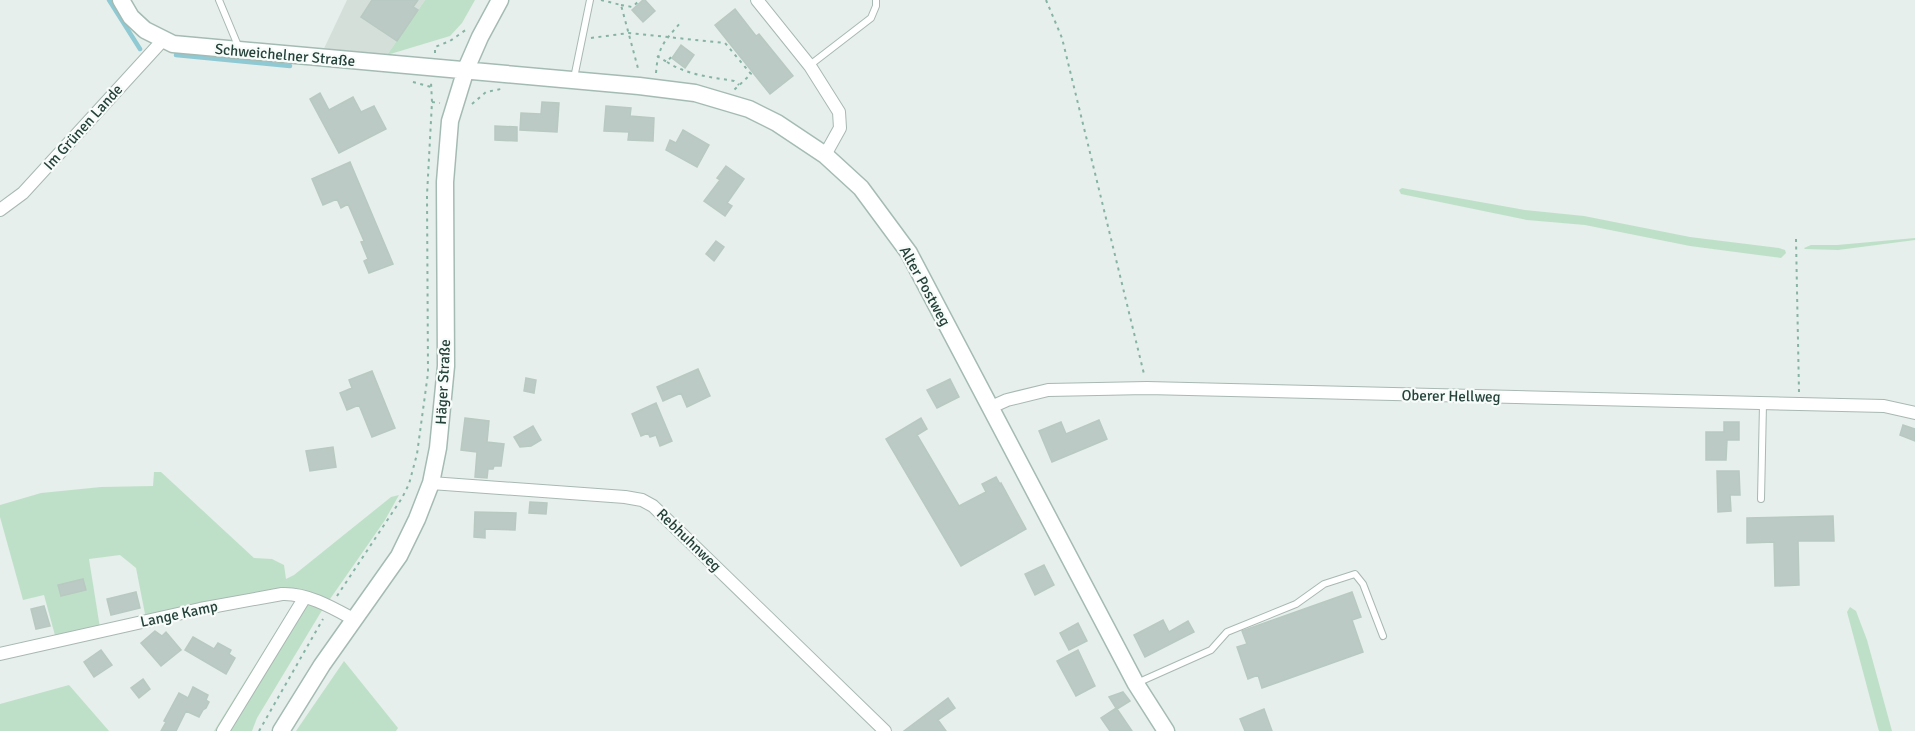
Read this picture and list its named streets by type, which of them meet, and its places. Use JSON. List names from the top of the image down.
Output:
{
  "streets": {
    "street": [
      "Schweichelner Straße",
      "Im Grünen Lande",
      "Alter Postweg",
      "Häger Straße",
      "Oberer Hellweg",
      "Rebhuhnweg",
      "Lange Kamp"
    ]
  },
  "crossings": [
    ["Schweichelner Straße", "Im Grünen Lande"],
    ["Schweichelner Straße", "Alter Postweg"],
    ["Schweichelner Straße", "Häger Straße"],
    ["Alter Postweg", "Häger Straße"],
    ["Alter Postweg", "Oberer Hellweg"],
    ["Häger Straße", "Rebhuhnweg"],
    ["Häger Straße", "Lange Kamp"]
  ]
}
